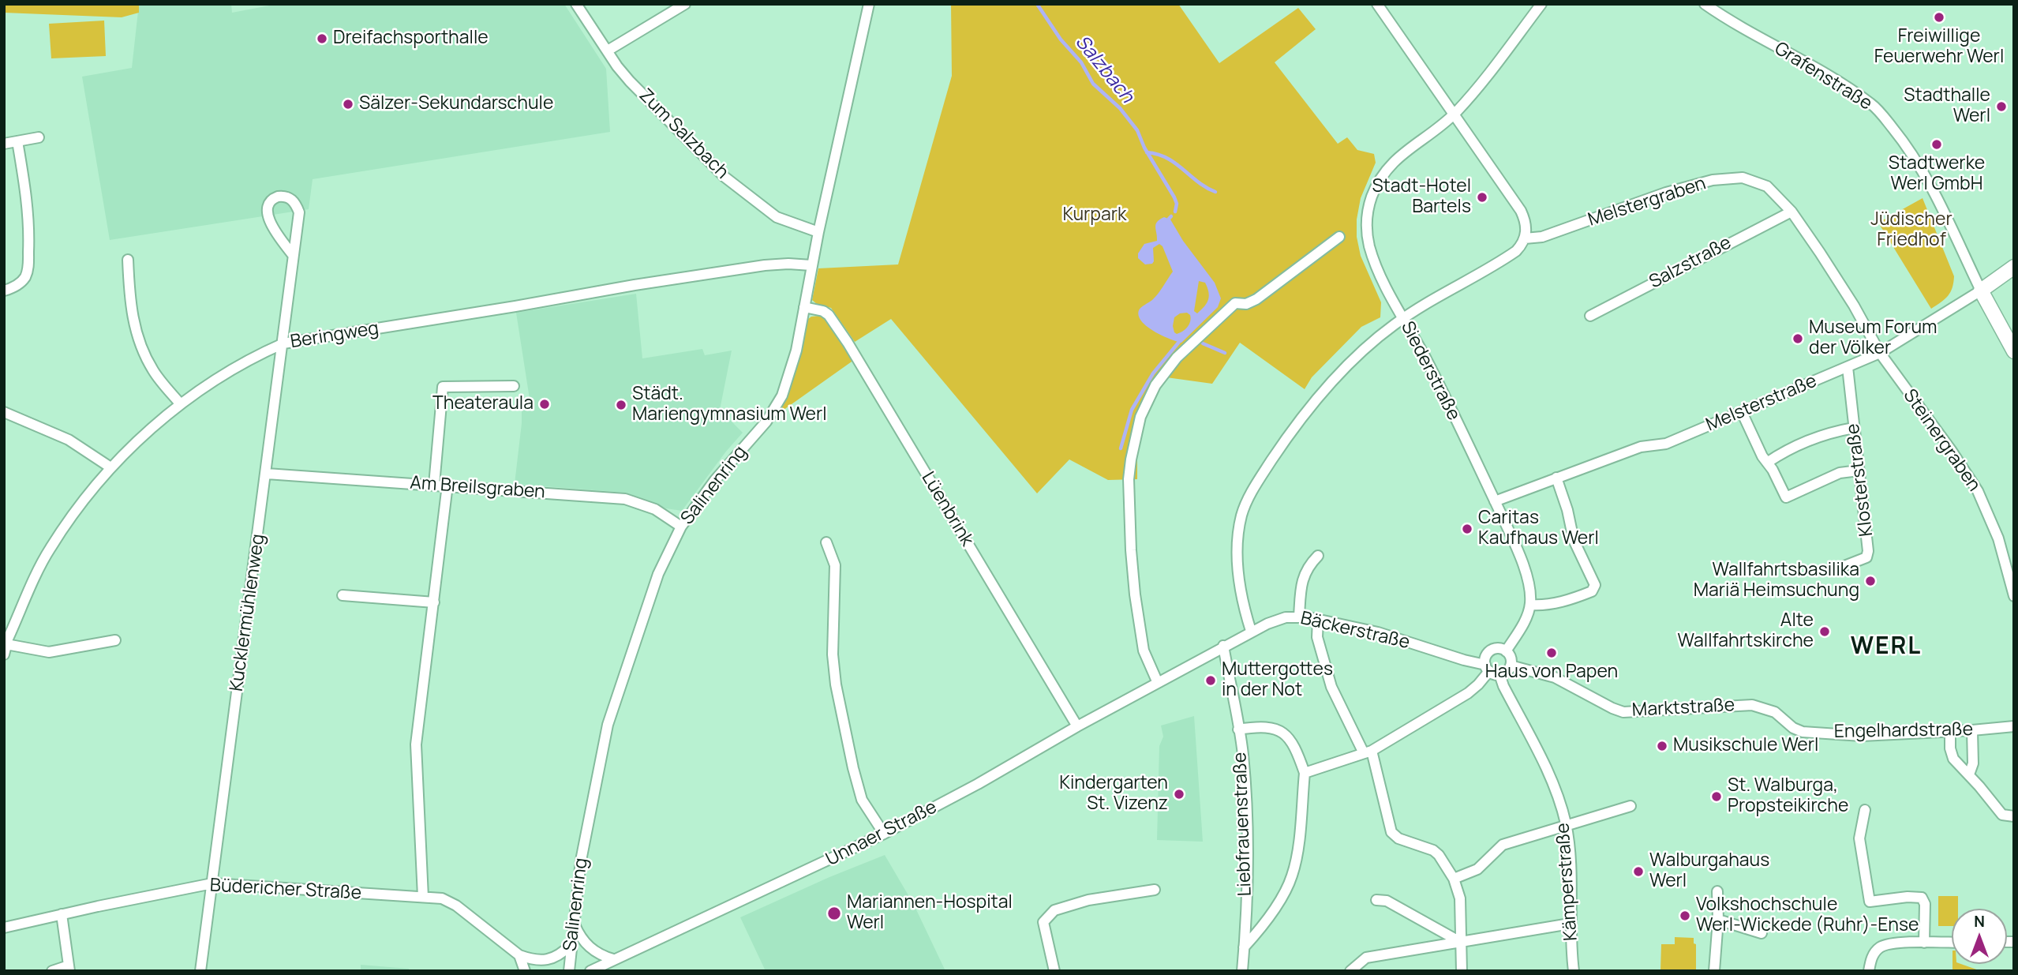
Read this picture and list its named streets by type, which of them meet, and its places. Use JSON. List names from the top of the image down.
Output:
{
  "streets": {
    "street": [
      "Grafenstraße",
      "Zum Salzbach",
      "Melstergraben",
      "Salzstraße",
      "Beringweg",
      "Siederstraße",
      "Melsterstraße",
      "Steinergraben",
      "Klosterstraße",
      "Salinenring",
      "Am Breilsgraben",
      "Lüenbrink",
      "Kucklermühlenweg",
      "Bäckerstraße",
      "Marktstraße",
      "Engelhardstraße",
      "Liebfrauenstraße",
      "Unnaer Straße",
      "Kämperstraße",
      "Büdericher Straße"
    ]
  },
  "crossings": [
    ["Grafenstraße", "Melsterstraße"],
    ["Zum Salzbach", "Salinenring"],
    ["Melstergraben", "Salzstraße"],
    ["Melstergraben", "Melsterstraße"],
    ["Melstergraben", "Steinergraben"],
    ["Beringweg", "Salinenring"],
    ["Beringweg", "Kucklermühlenweg"],
    ["Siederstraße", "Melsterstraße"],
    ["Melsterstraße", "Steinergraben"],
    ["Melsterstraße", "Klosterstraße"],
    ["Salinenring", "Am Breilsgraben"],
    ["Salinenring", "Lüenbrink"],
    ["Salinenring", "Büdericher Straße"],
    ["Am Breilsgraben", "Kucklermühlenweg"],
    ["Lüenbrink", "Unnaer Straße"],
    ["Kucklermühlenweg", "Büdericher Straße"],
    ["Bäckerstraße", "Marktstraße"],
    ["Bäckerstraße", "Liebfrauenstraße"],
    ["Bäckerstraße", "Unnaer Straße"],
    ["Bäckerstraße", "Kämperstraße"],
    ["Marktstraße", "Engelhardstraße"],
    ["Marktstraße", "Kämperstraße"]
  ],
  "districts": ["WERL"],
  "water": ["Salzbach"],
  "parks": ["Kurpark", "Jüdischer Friedhof"],
  "places": [
    "Freiwillige Feuerwehr Werl",
    "Dreifachsporthalle",
    "Sälzer-Sekundarschule",
    "Stadthalle Werl",
    "Stadtwerke Werl GmbH",
    "Stadt-Hotel Bartels",
    "Museum Forum der Völker",
    "Theateraula",
    "Städt. Mariengymnasium Werl",
    "Caritas Kaufhaus Werl",
    "Wallfahrtsbasilika Mariä Heimsuchung",
    "Alte Wallfahrtskirche",
    "Haus von Papen",
    "Muttergottes in der Not",
    "Musikschule Werl",
    "Kindergarten St. Vizenz",
    "St. Walburga, Propsteikirche",
    "Walburgahaus Werl",
    "Mariannen-Hospital Werl",
    "Volkshochschule Werl-Wickede (Ruhr)-Ense"
  ],
  "north": "top"
}
